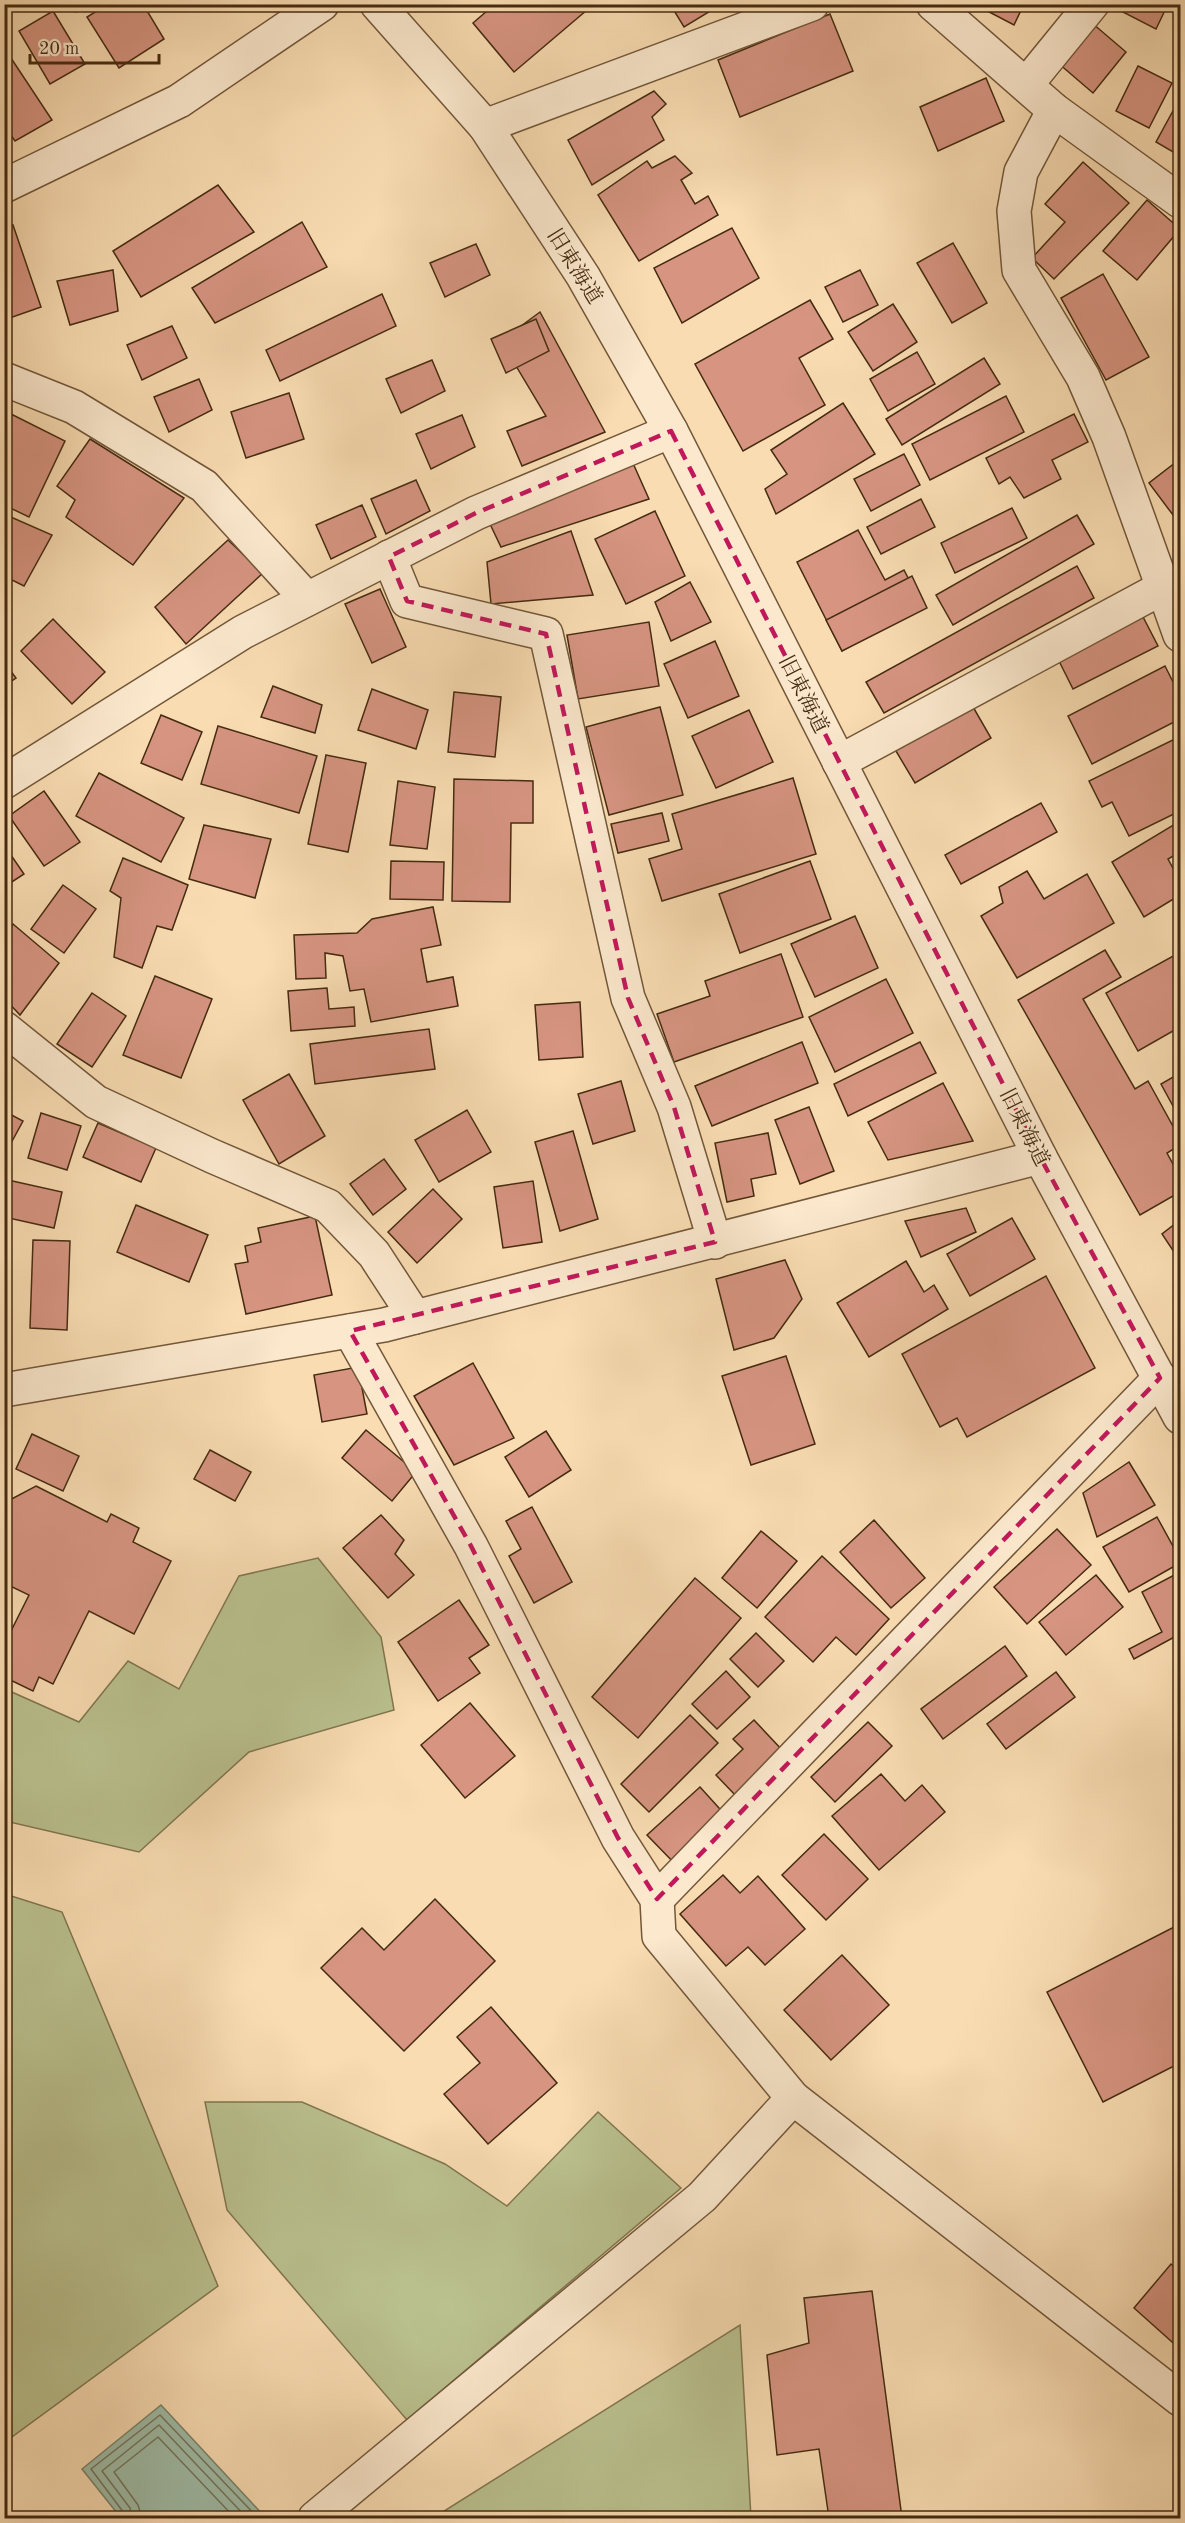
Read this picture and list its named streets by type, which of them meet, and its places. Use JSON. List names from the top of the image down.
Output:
{
  "streets": {
    "street": ["旧東海道"]
  },
  "scale_bar": "20 m"
}
